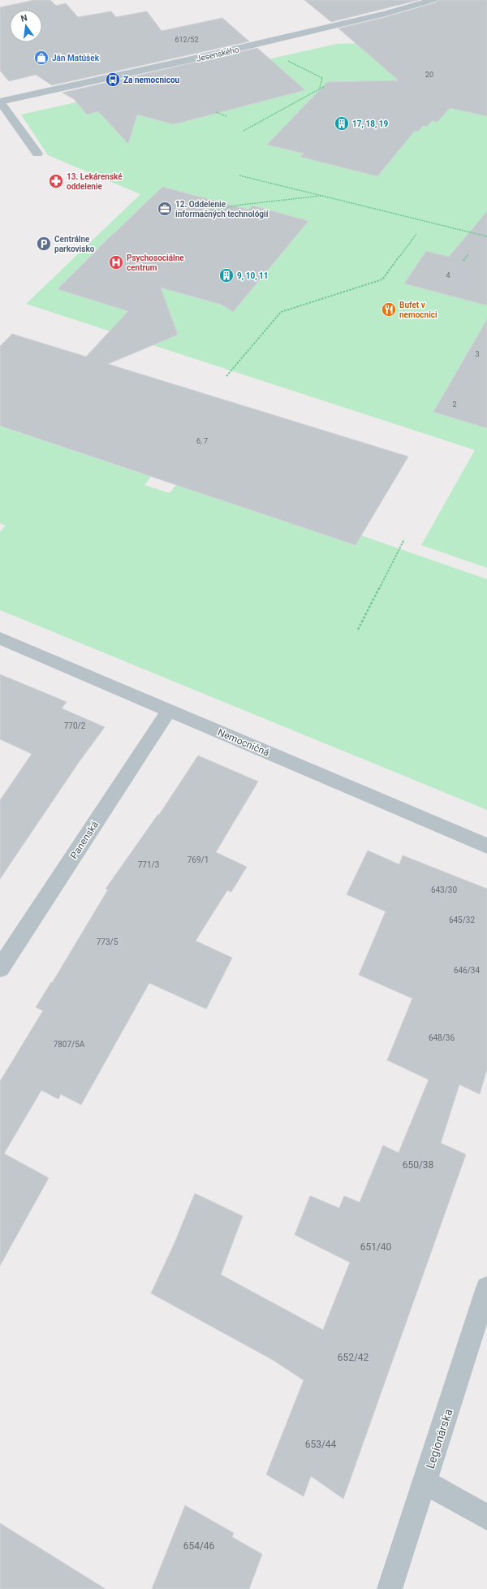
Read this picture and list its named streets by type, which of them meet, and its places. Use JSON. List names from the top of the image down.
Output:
{
  "streets": {
    "street": [
      "Jesenského",
      "Nemocničná",
      "Panenská",
      "Legionárska"
    ]
  },
  "crossings": [
    ["Nemocničná", "Panenská"]
  ],
  "places": {
    "shop": ["Ján Matúšek"],
    "bus stop": ["Za nemocnicou"],
    "building": ["17, 18, 19", "9, 10, 11"],
    "pharmacy": ["13. Lekárenské oddelenie"],
    "office": ["12. Oddelenie informačných technológií"],
    "parking": ["Centrálne parkovisko"],
    "hospital": ["Psychosociálne centrum"],
    "restaurant": ["Bufet v nemocnici"]
  },
  "house_numbers": [
    "612/52",
    "20",
    "4",
    "3",
    "2",
    "6, 7",
    "770/2",
    "769/1",
    "771/3",
    "643/30",
    "645/32",
    "773/5",
    "646/34",
    "648/36",
    "7807/5A",
    "650/38",
    "651/40",
    "652/42",
    "653/44",
    "654/46"
  ],
  "north": "top"
}
